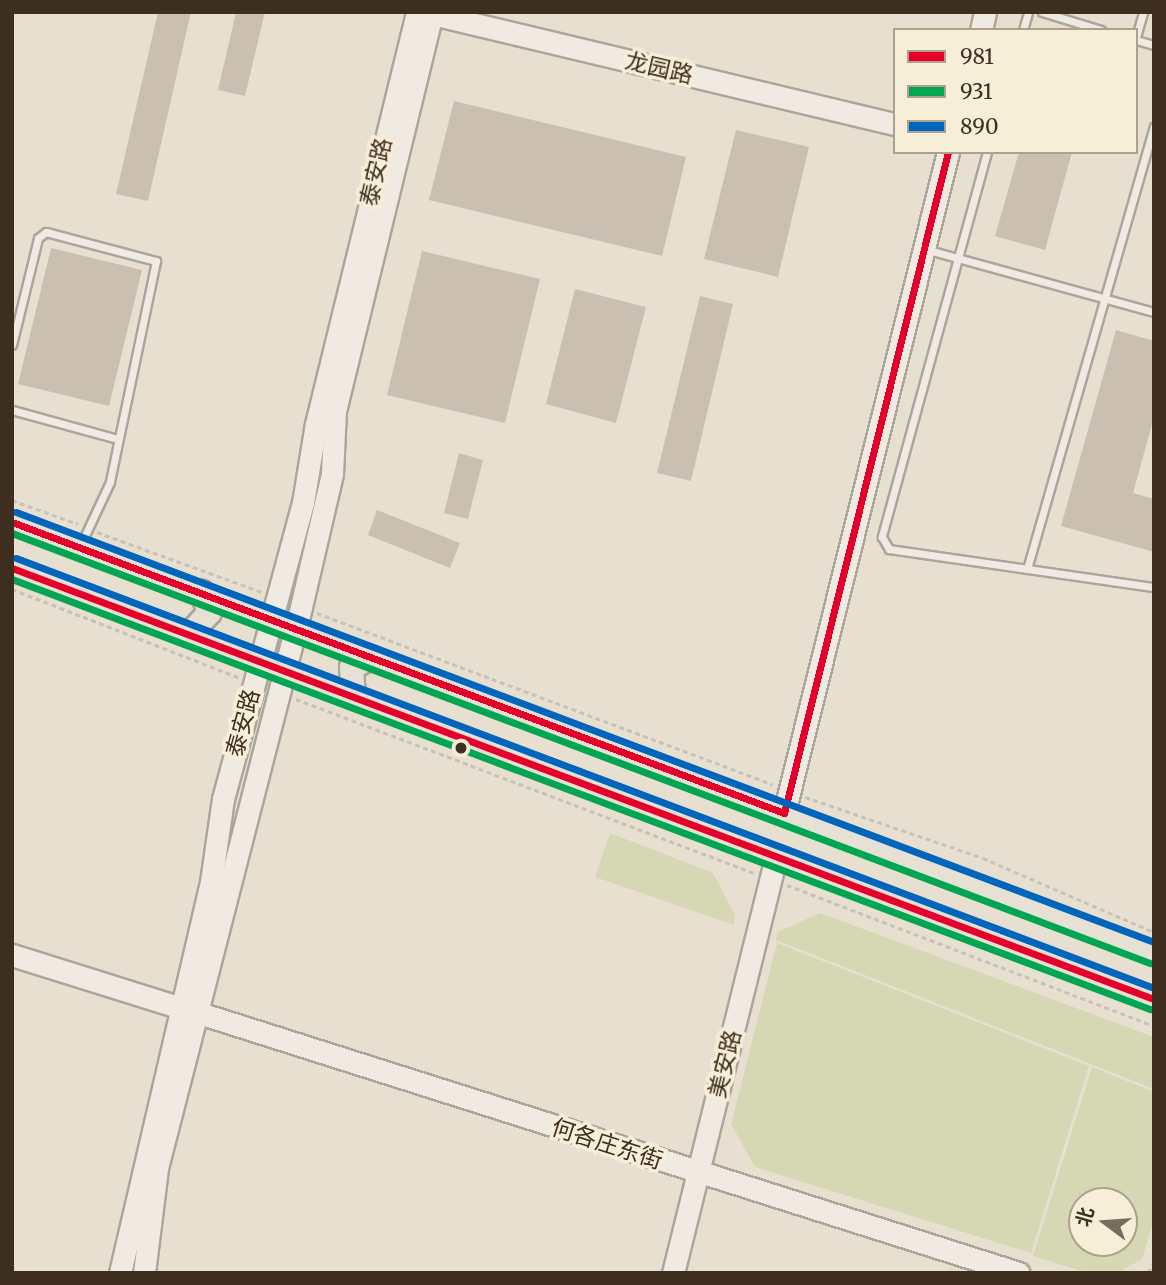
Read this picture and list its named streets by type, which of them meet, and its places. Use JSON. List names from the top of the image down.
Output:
{
  "streets": {
    "street": [
      "龙园路",
      "泰安路",
      "美安路",
      "何各庄东街"
    ]
  },
  "crossings": [
    ["龙园路", "泰安路"],
    ["泰安路", "何各庄东街"],
    ["美安路", "何各庄东街"]
  ],
  "lines": ["transit line 981", "transit line 890", "transit line 931"],
  "legend": ["981", "931", "890"],
  "north": "left"
}
